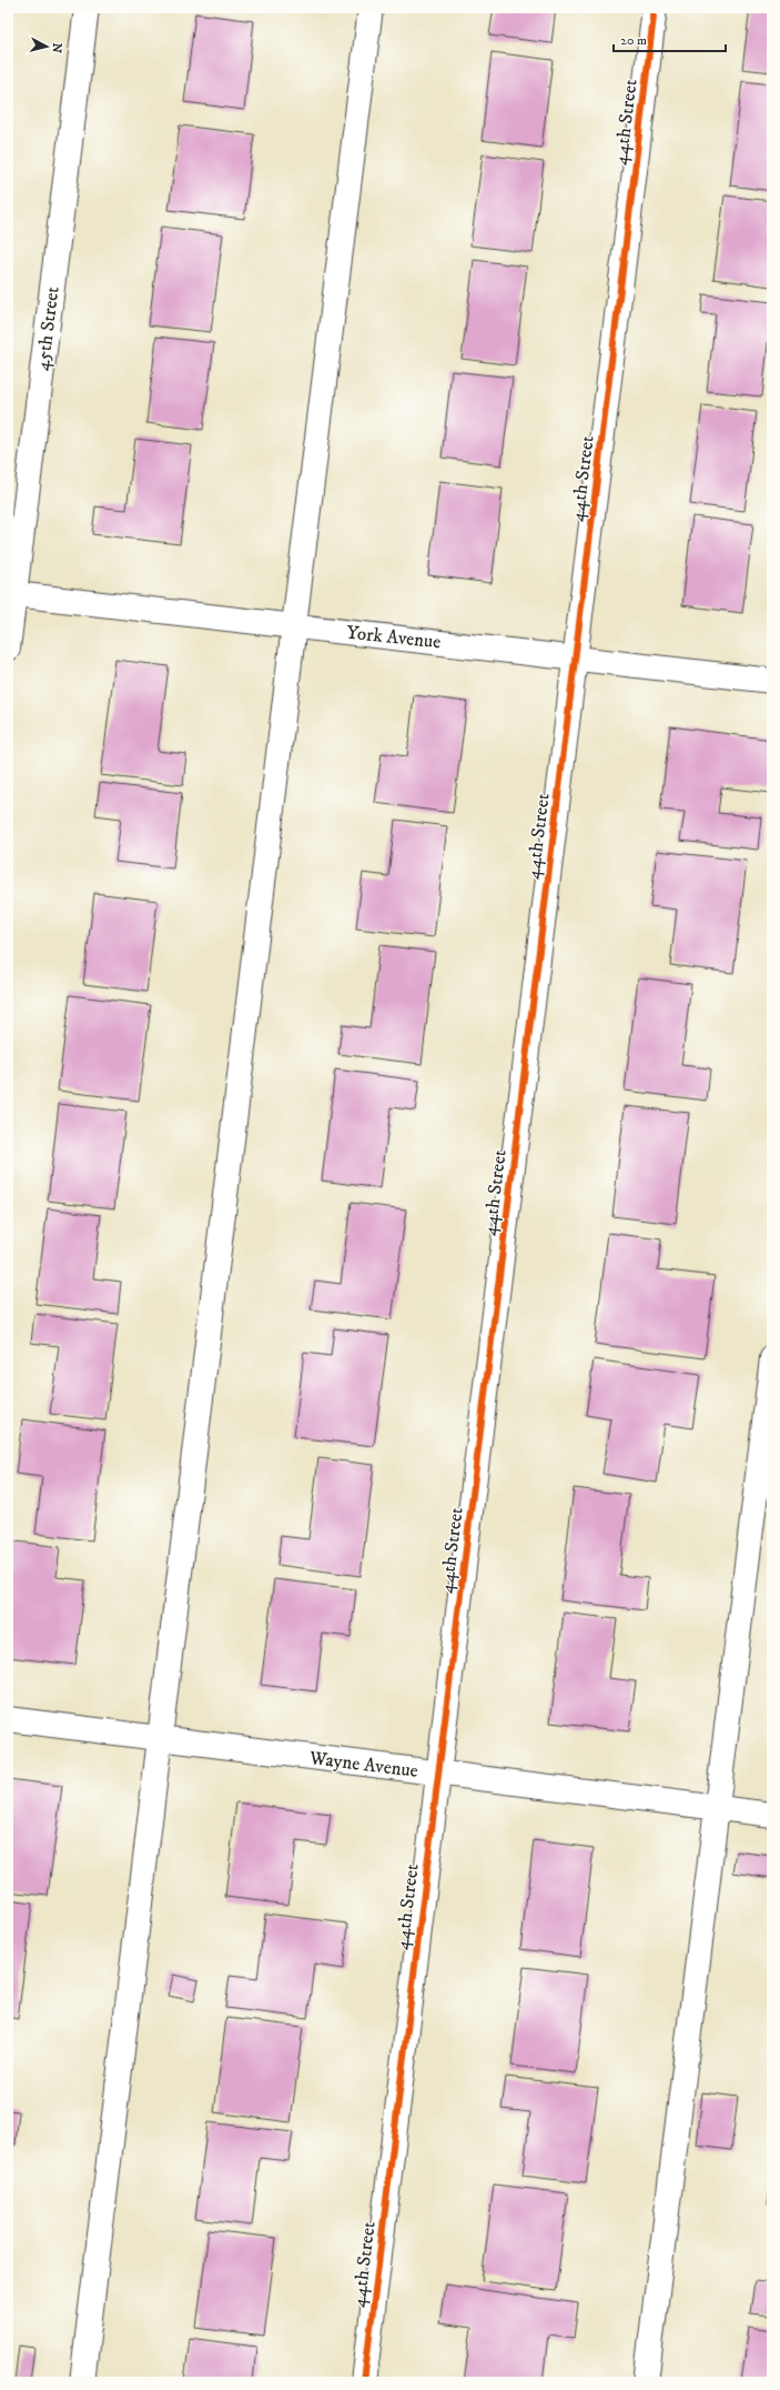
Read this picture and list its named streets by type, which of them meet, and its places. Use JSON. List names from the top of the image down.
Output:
{
  "streets": {
    "street": [
      "44th Street",
      "45th Street",
      "York Avenue",
      "Wayne Avenue"
    ]
  },
  "crossings": [
    ["44th Street", "York Avenue"],
    ["44th Street", "Wayne Avenue"],
    ["45th Street", "York Avenue"]
  ],
  "scale_bar": "20 m",
  "north": "right"
}
